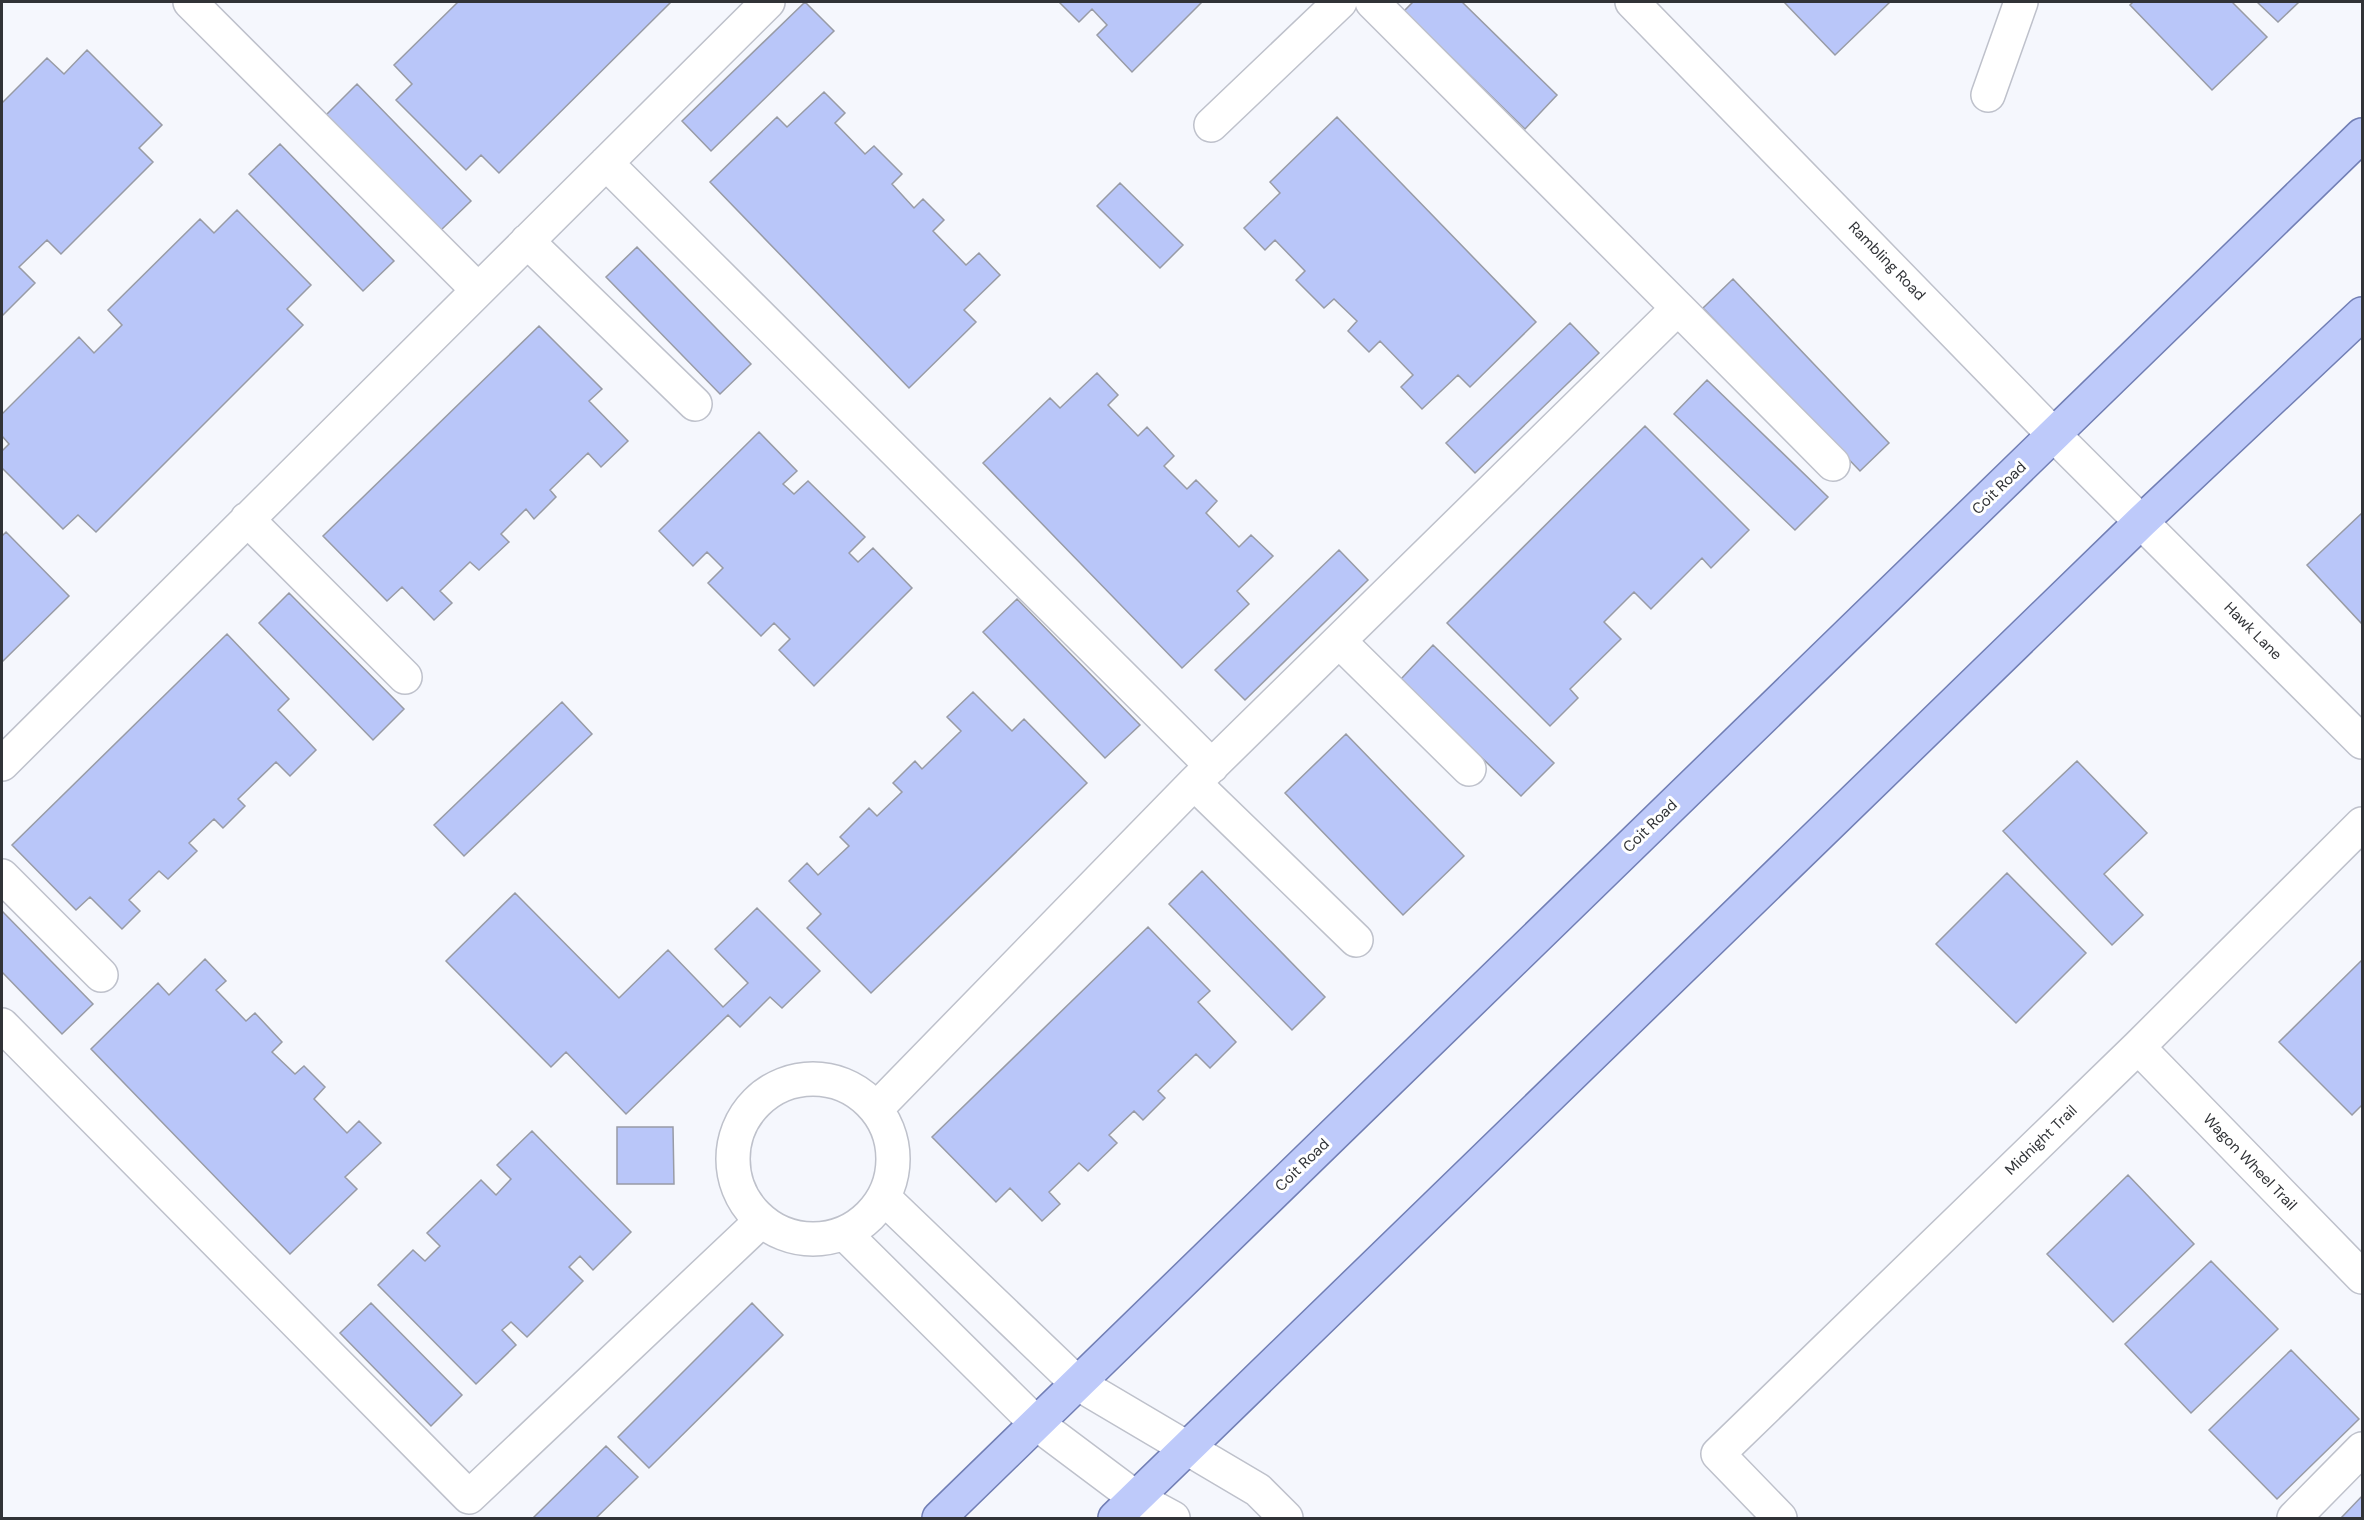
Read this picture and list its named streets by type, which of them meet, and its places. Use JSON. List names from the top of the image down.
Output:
{
  "streets": {
    "main road": ["Coit Road"],
    "street": [
      "Rambling Road",
      "Hawk Lane",
      "Midnight Trail",
      "Wagon Wheel Trail"
    ]
  },
  "crossings": [
    ["Rambling Road", "Coit Road"],
    ["Rambling Road", "Hawk Lane"],
    ["Midnight Trail", "Wagon Wheel Trail"]
  ]
}
